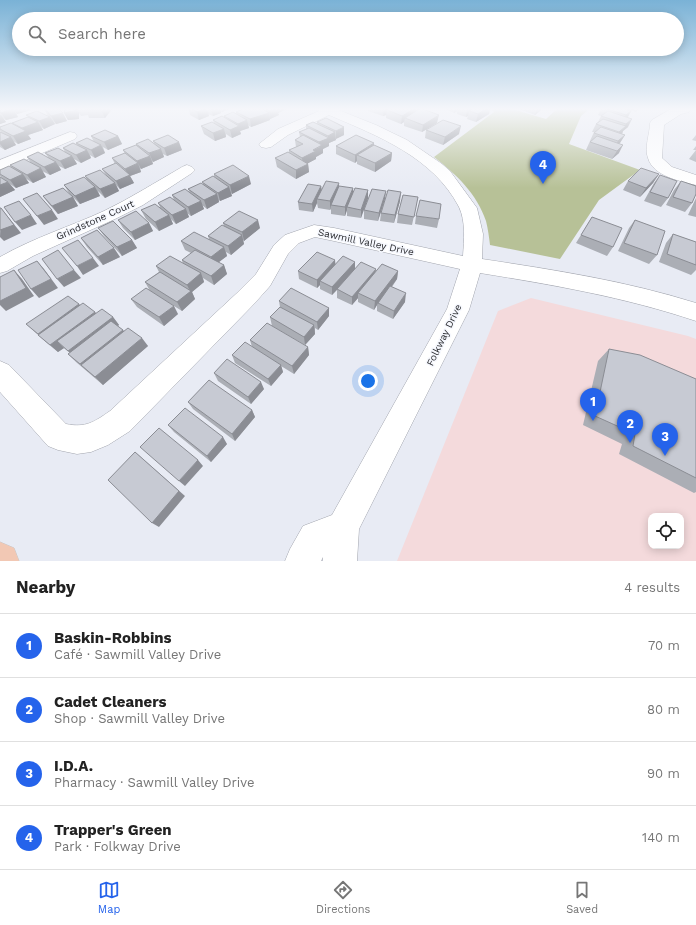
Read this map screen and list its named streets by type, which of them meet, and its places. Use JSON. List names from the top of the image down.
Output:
{
  "streets": {
    "street": ["Grindstone Court", "Sawmill Valley Drive", "Folkway Drive"]
  },
  "crossings": [
    ["Sawmill Valley Drive", "Folkway Drive"]
  ],
  "page": {
    "search": "Search here",
    "pins": [
      "4",
      "1",
      "2",
      "3"
    ],
    "heading": ["Nearby", "4 results"],
    "list": [
      {
        "mark": "1",
        "name": "Baskin-Robbins",
        "note": "Café · Sawmill Valley Drive",
        "value": "70 m"
      },
      {
        "mark": "2",
        "name": "Cadet Cleaners",
        "note": "Shop · Sawmill Valley Drive",
        "value": "80 m"
      },
      {
        "mark": "3",
        "name": "I.D.A.",
        "note": "Pharmacy · Sawmill Valley Drive",
        "value": "90 m"
      },
      {
        "mark": "4",
        "name": "Trapper's Green",
        "note": "Park · Folkway Drive",
        "value": "140 m"
      }
    ],
    "nav": ["Map", "Directions", "Saved"]
  }
}
